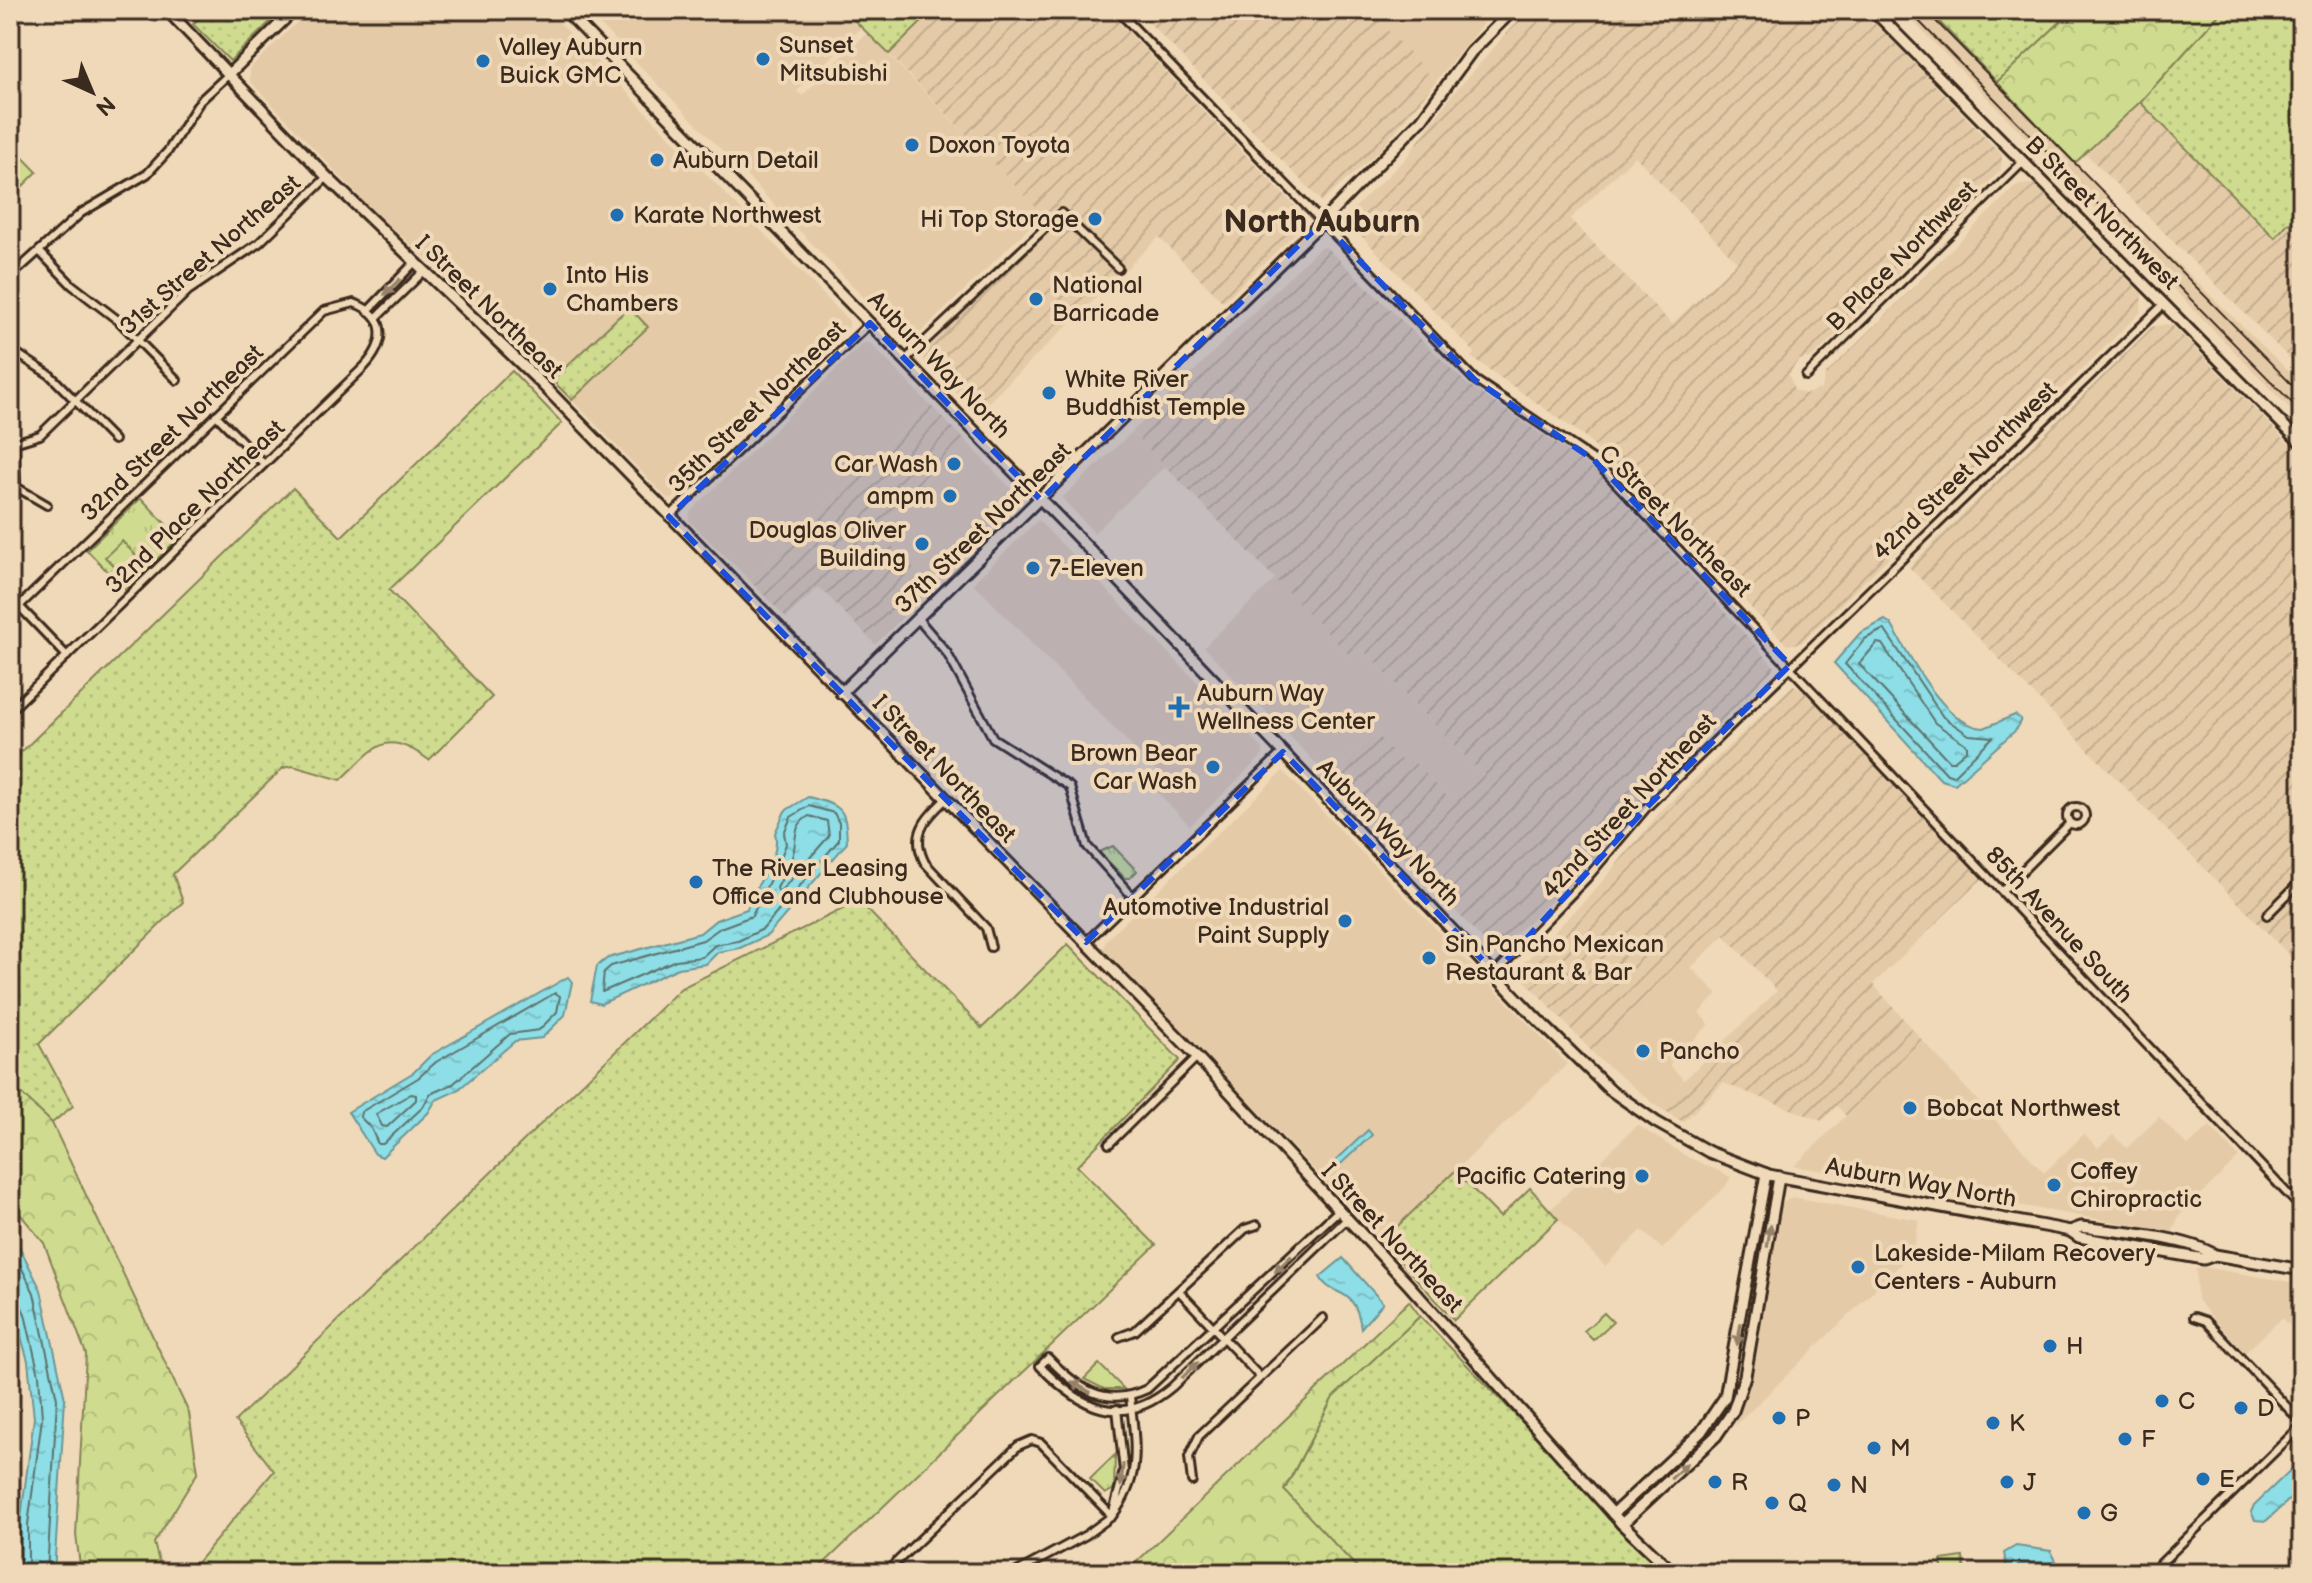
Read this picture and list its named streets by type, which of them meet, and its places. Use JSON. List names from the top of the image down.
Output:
{
  "streets": {
    "street": [
      "B Street Northwest",
      "31st Street Northeast",
      "B Place Northwest",
      "I Street Northeast",
      "Auburn Way North",
      "35th Street Northeast",
      "32nd Street Northeast",
      "42nd Street Northwest",
      "32nd Place Northeast",
      "C Street Northeast",
      "37th Street Northeast",
      "42nd Street Northeast",
      "85th Avenue South"
    ]
  },
  "crossings": [
    ["B Street Northwest", "B Place Northwest"],
    ["B Street Northwest", "42nd Street Northwest"],
    ["31st Street Northeast", "I Street Northeast"],
    ["I Street Northeast", "35th Street Northeast"],
    ["I Street Northeast", "37th Street Northeast"],
    ["Auburn Way North", "35th Street Northeast"],
    ["Auburn Way North", "37th Street Northeast"],
    ["Auburn Way North", "42nd Street Northeast"],
    ["42nd Street Northwest", "C Street Northeast"],
    ["42nd Street Northwest", "42nd Street Northeast"],
    ["42nd Street Northwest", "85th Avenue South"],
    ["C Street Northeast", "37th Street Northeast"],
    ["C Street Northeast", "42nd Street Northeast"],
    ["C Street Northeast", "85th Avenue South"],
    ["42nd Street Northeast", "85th Avenue South"]
  ],
  "districts": ["North Auburn"],
  "places": {
    "other": [
      "Sunset Mitsubishi",
      "Valley Auburn Buick GMC",
      "Doxon Toyota",
      "Auburn Detail",
      "Karate Northwest",
      "Hi Top Storage",
      "Into His Chambers",
      "National Barricade",
      "White River Buddhist Temple",
      "Car Wash",
      "ampm",
      "Douglas Oliver Building",
      "7-Eleven",
      "Brown Bear Car Wash",
      "The River Leasing Office and Clubhouse",
      "Automotive Industrial Paint Supply",
      "Sin Pancho Mexican Restaurant & Bar",
      "Pancho",
      "Bobcat Northwest",
      "Pacific Catering",
      "Coffey Chiropractic",
      "Lakeside-Milam Recovery Centers - Auburn",
      "H",
      "C",
      "D",
      "P",
      "K",
      "F",
      "M",
      "E",
      "R",
      "J",
      "N",
      "Q",
      "G"
    ],
    "health": ["Auburn Way Wellness Center"]
  },
  "north": "bottom right"
}
